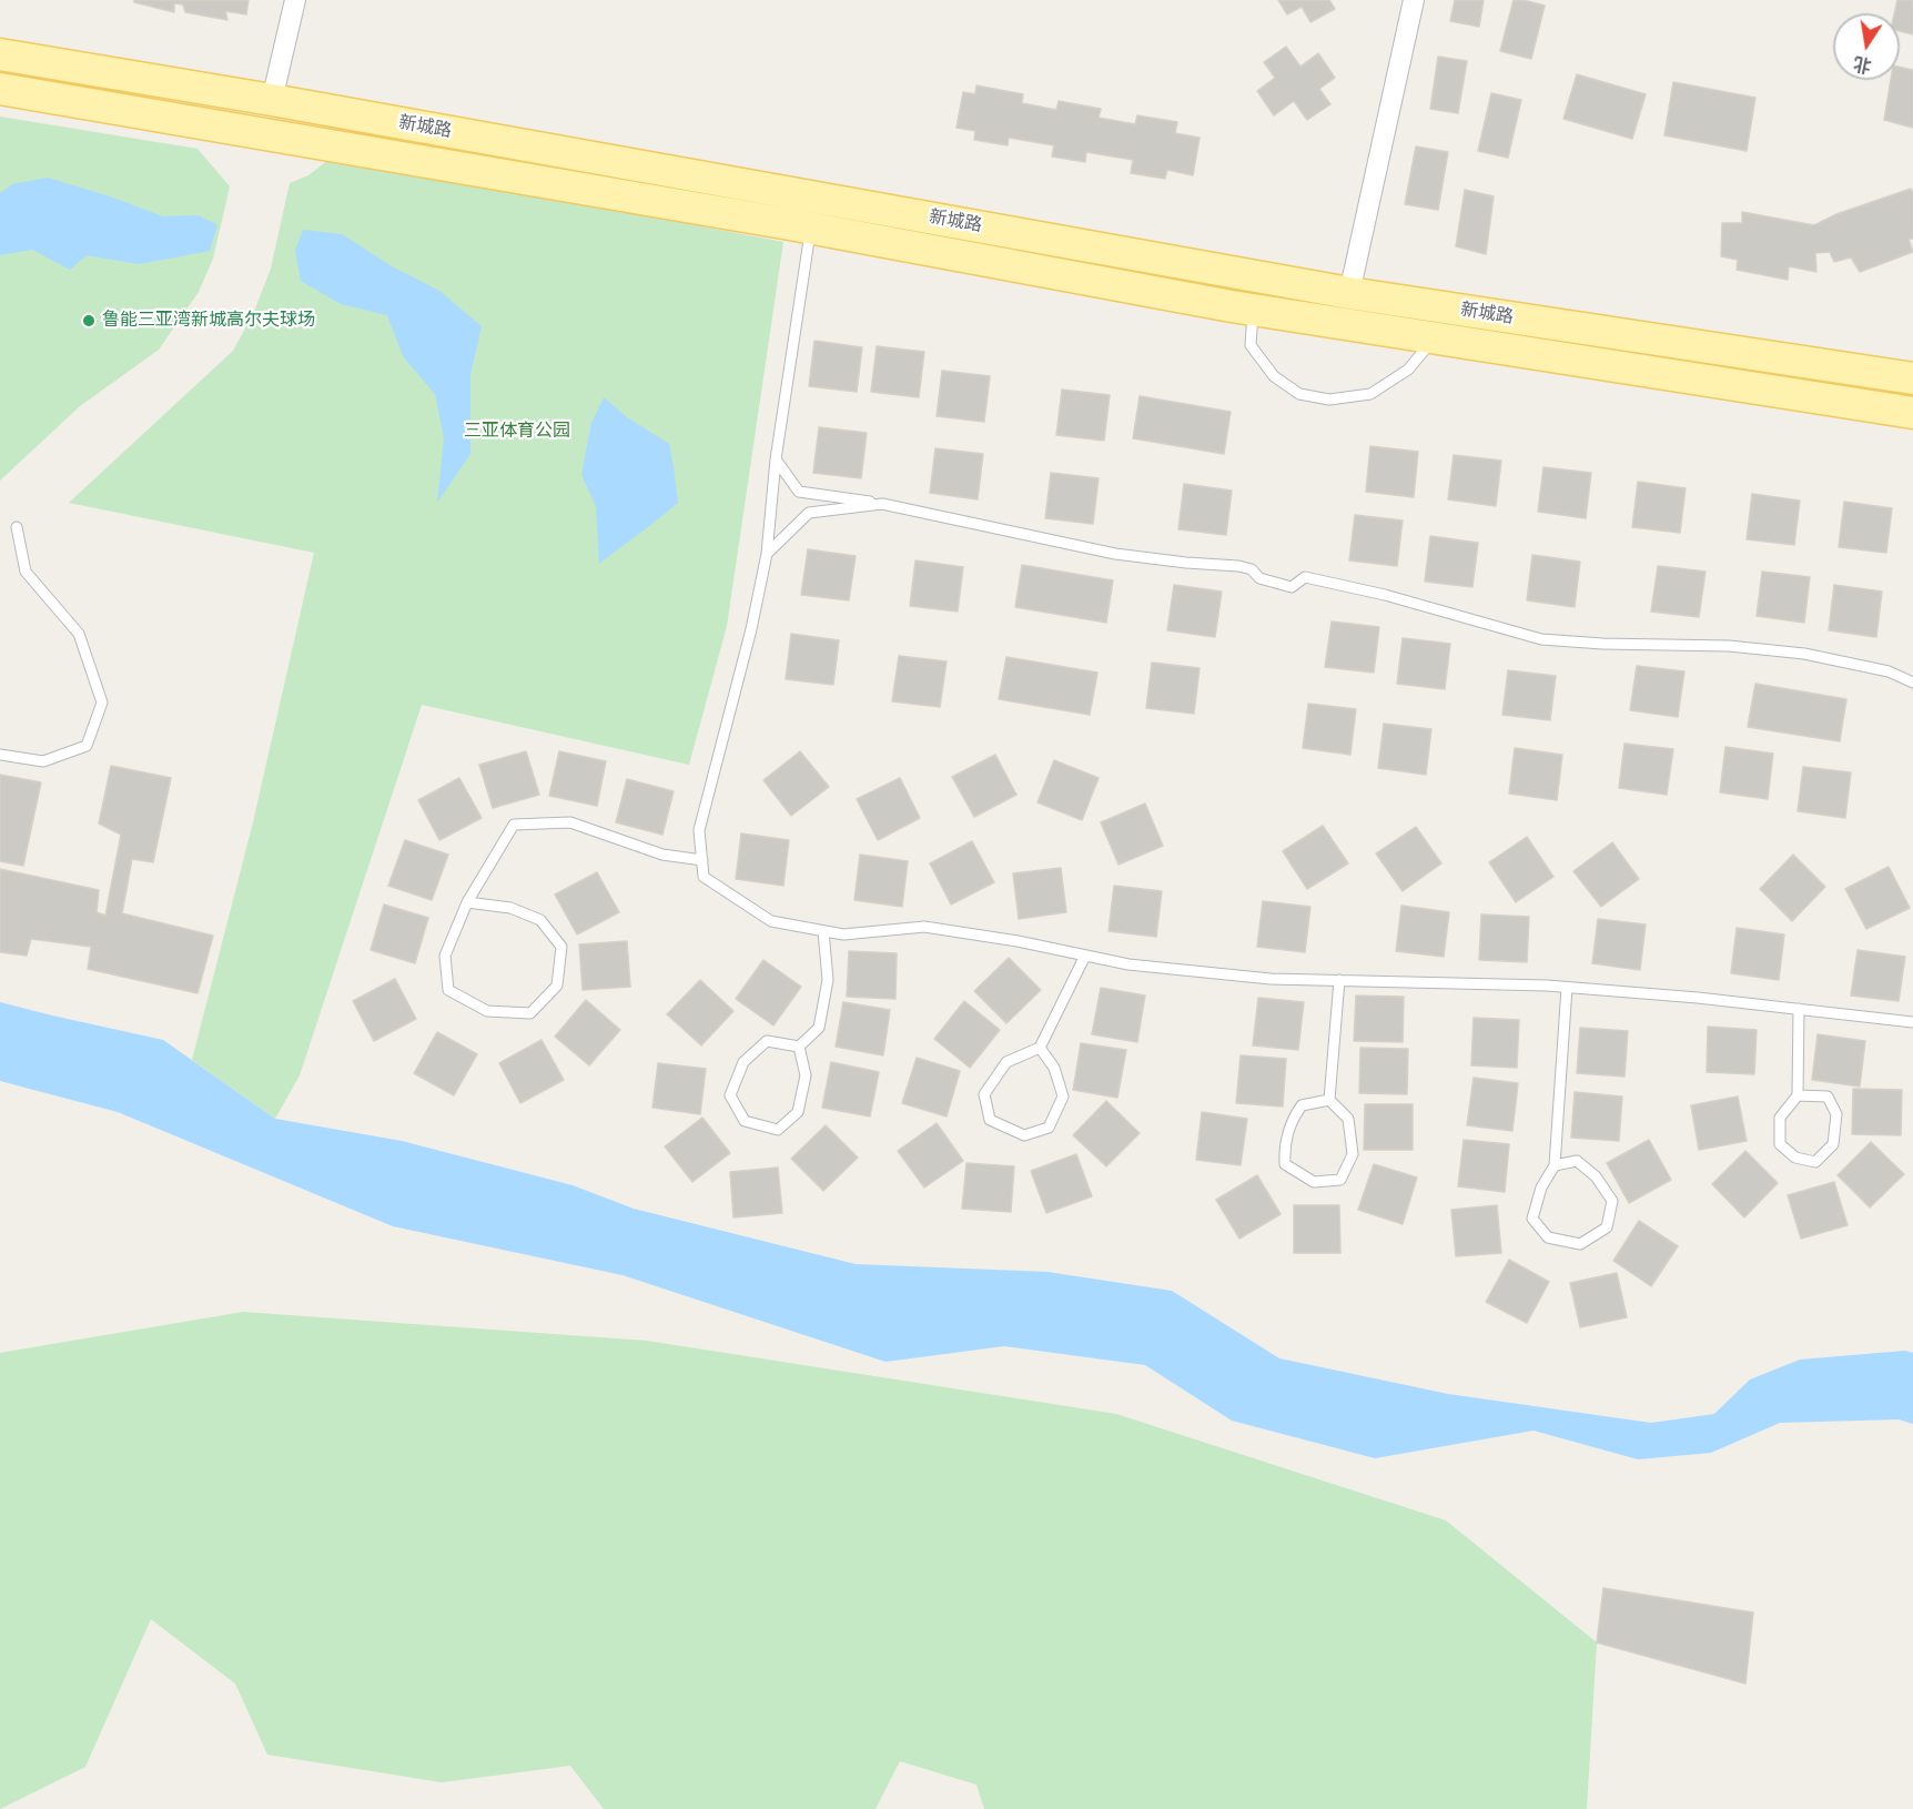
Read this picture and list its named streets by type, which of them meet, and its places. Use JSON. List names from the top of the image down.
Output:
{
  "streets": {
    "main road": ["新城路"]
  },
  "parks": ["三亚体育公园"],
  "places": ["鲁能三亚湾新城高尔夫球场"],
  "north": "bottom"
}
